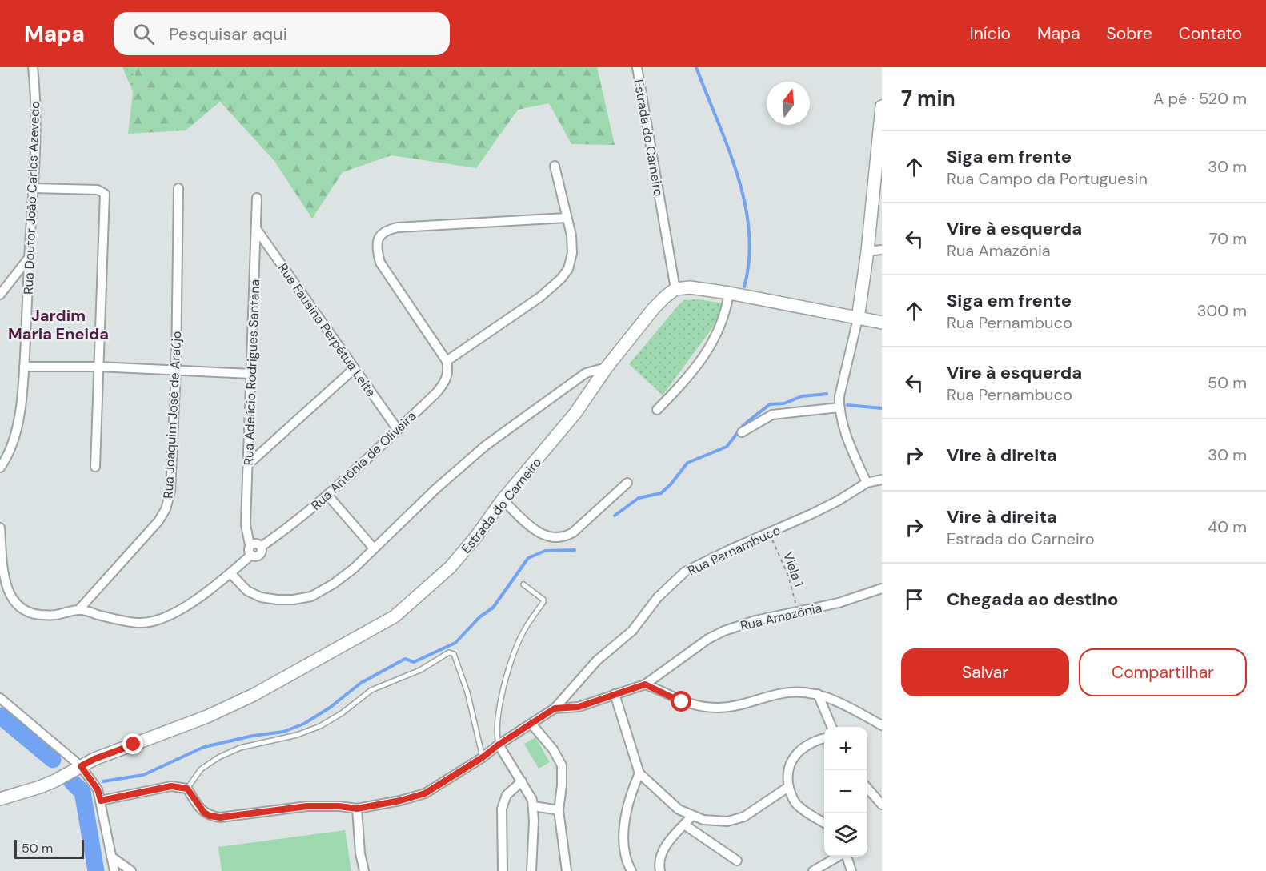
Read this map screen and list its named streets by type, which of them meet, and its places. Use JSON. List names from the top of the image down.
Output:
{
  "streets": {
    "street": [
      "Estrada do Carneiro",
      "Rua Doutor João Carlos Azevedo",
      "Rua Fausina Perpétua Leite",
      "Rua Adelício Rodrigues Santana",
      "Rua Joaquim José de Araújo",
      "Rua Antônia de Oliveira",
      "Rua Pernambuco",
      "Rua Amazônia"
    ],
    "path": ["Viela 1"]
  },
  "crossings": [
    ["Rua Fausina Perpétua Leite", "Rua Adelício Rodrigues Santana"],
    ["Rua Fausina Perpétua Leite", "Rua Antônia de Oliveira"],
    ["Rua Adelício Rodrigues Santana", "Rua Antônia de Oliveira"],
    ["Rua Pernambuco", "Viela 1"],
    ["Rua Pernambuco", "Rua Amazônia"],
    ["Viela 1", "Rua Amazônia"]
  ],
  "districts": ["Jardim Maria Eneida"],
  "scale_bar": "50 m",
  "north": "top",
  "page": {
    "header": "Mapa",
    "search": "Pesquisar aqui",
    "nav": [
      "Início",
      "Mapa",
      "Sobre",
      "Contato"
    ],
    "heading": ["7 min", "A pé · 520 m"],
    "list": [
      ["Siga em frente", "Rua Campo da Portuguesin", "30 m"],
      ["Vire à esquerda", "Rua Amazônia", "70 m"],
      ["Siga em frente", "Rua Pernambuco", "300 m"],
      ["Vire à esquerda", "Rua Pernambuco", "50 m"],
      ["Vire à direita", "30 m"],
      ["Vire à direita", "Estrada do Carneiro", "40 m"],
      "Chegada ao destino"
    ],
    "buttons": ["Salvar", "Compartilhar"],
    "map_buttons": ["+", "−"],
    "scale": "50 m"
  }
}
